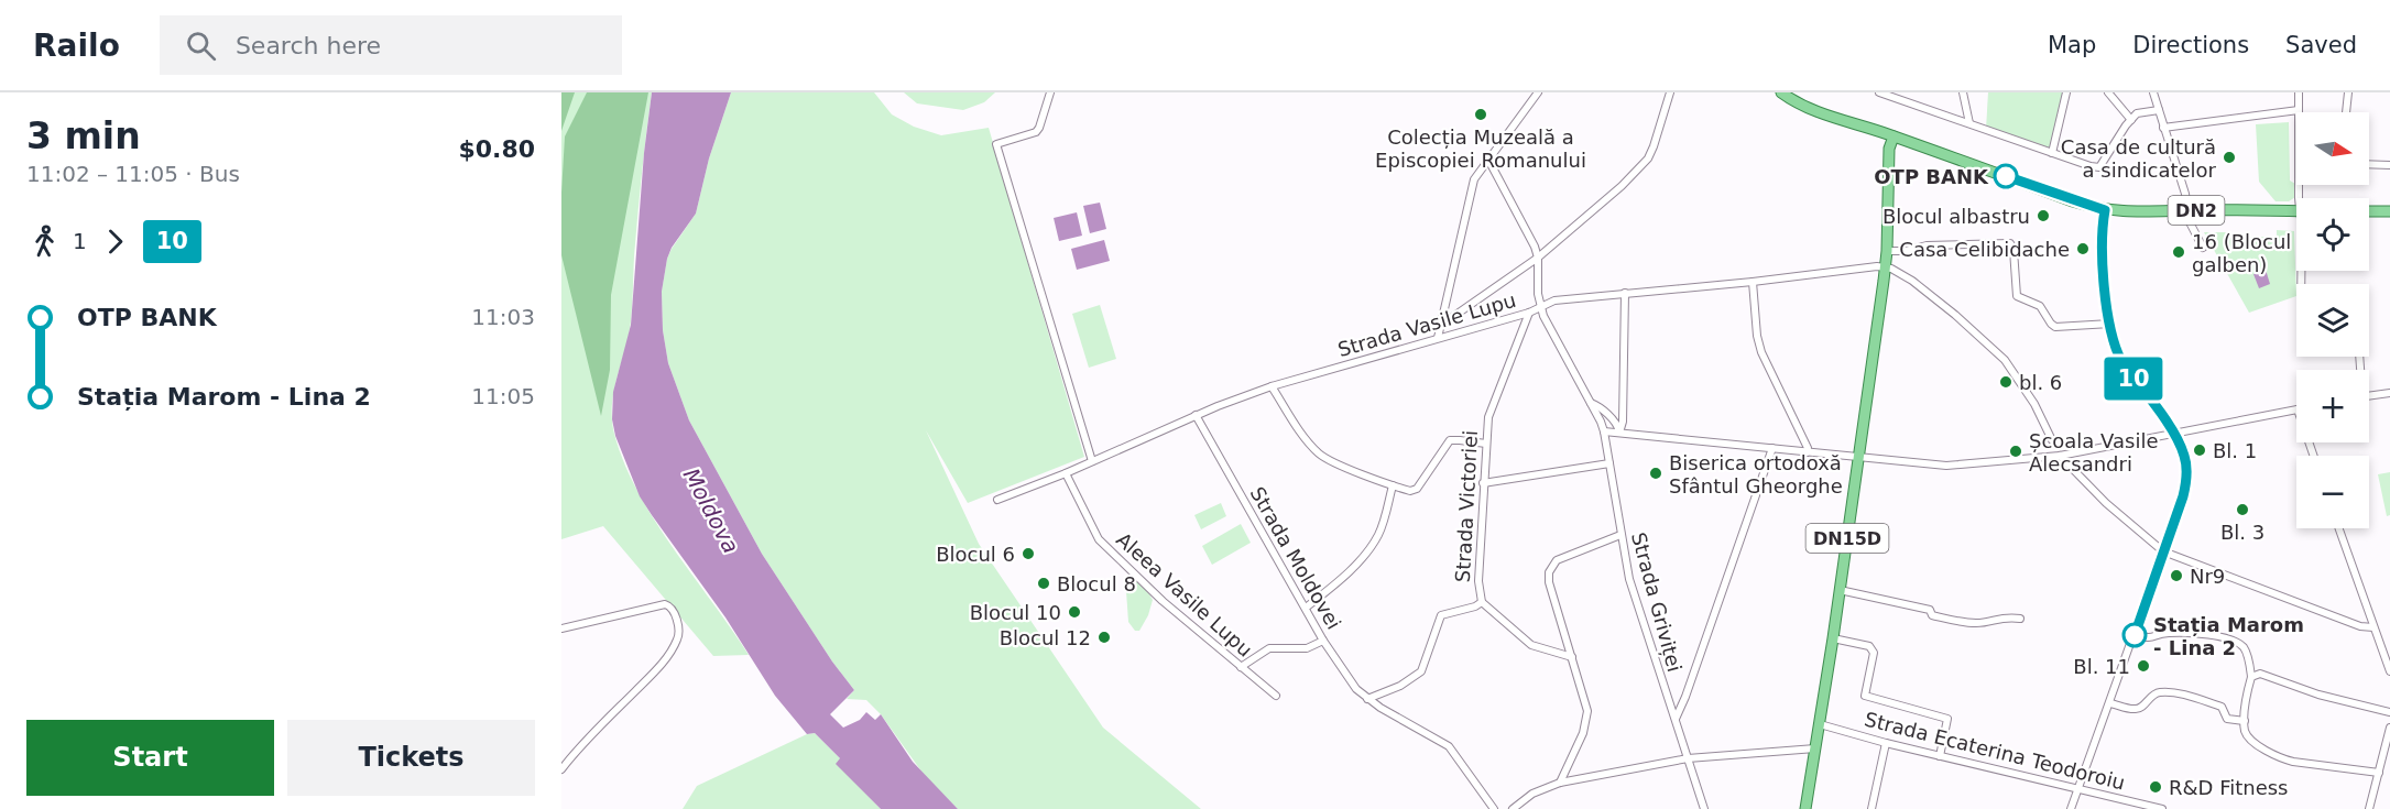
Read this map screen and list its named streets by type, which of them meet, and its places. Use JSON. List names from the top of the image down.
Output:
{
  "streets": {
    "main road": ["DN2", "DN15D"],
    "street": [
      "Strada Vasile Lupu",
      "Strada Victoriei",
      "Strada Moldovei",
      "Aleea Vasile Lupu",
      "Strada Griviței",
      "Strada Ecaterina Teodoroiu"
    ]
  },
  "crossings": [
    ["DN2", "DN15D"],
    ["Strada Vasile Lupu", "Strada Victoriei"],
    ["Strada Vasile Lupu", "DN15D"],
    ["Strada Vasile Lupu", "Strada Moldovei"],
    ["Strada Vasile Lupu", "Aleea Vasile Lupu"],
    ["Strada Vasile Lupu", "Strada Griviței"],
    ["DN15D", "Strada Ecaterina Teodoroiu"]
  ],
  "water": ["Moldova"],
  "places": [
    "Colecția Muzeală a Episcopiei Romanului",
    "Casa de cultură a sindicatelor",
    "OTP BANK",
    "Blocul albastru",
    "Casa Celibidache",
    "16 (Blocul galben)",
    "bl. 6",
    "Bl. 1",
    "Școala Vasile Alecsandri",
    "Biserica ortodoxă Sfântul Gheorghe",
    "Bl. 3",
    "Blocul 6",
    "Nr9",
    "Blocul 8",
    "Blocul 10",
    "Stația Marom - Lina 2",
    "Blocul 12",
    "Bl. 11",
    "R&D Fitness"
  ],
  "lines": ["bus line 10"],
  "north": "right",
  "page": {
    "header": "Railo",
    "search": "Search here",
    "nav": ["Map", "Directions", "Saved"],
    "heading": ["3 min", "11:02 – 11:05 · Bus", "$0.80"],
    "on_map": "10",
    "map_buttons": ["+", "−"],
    "legs": ["1", "10"],
    "list": [
      {
        "name": "OTP BANK",
        "value": "11:03"
      },
      {
        "name": "Stația Marom - Lina 2",
        "value": "11:05"
      }
    ],
    "buttons": ["Start", "Tickets"]
  }
}
